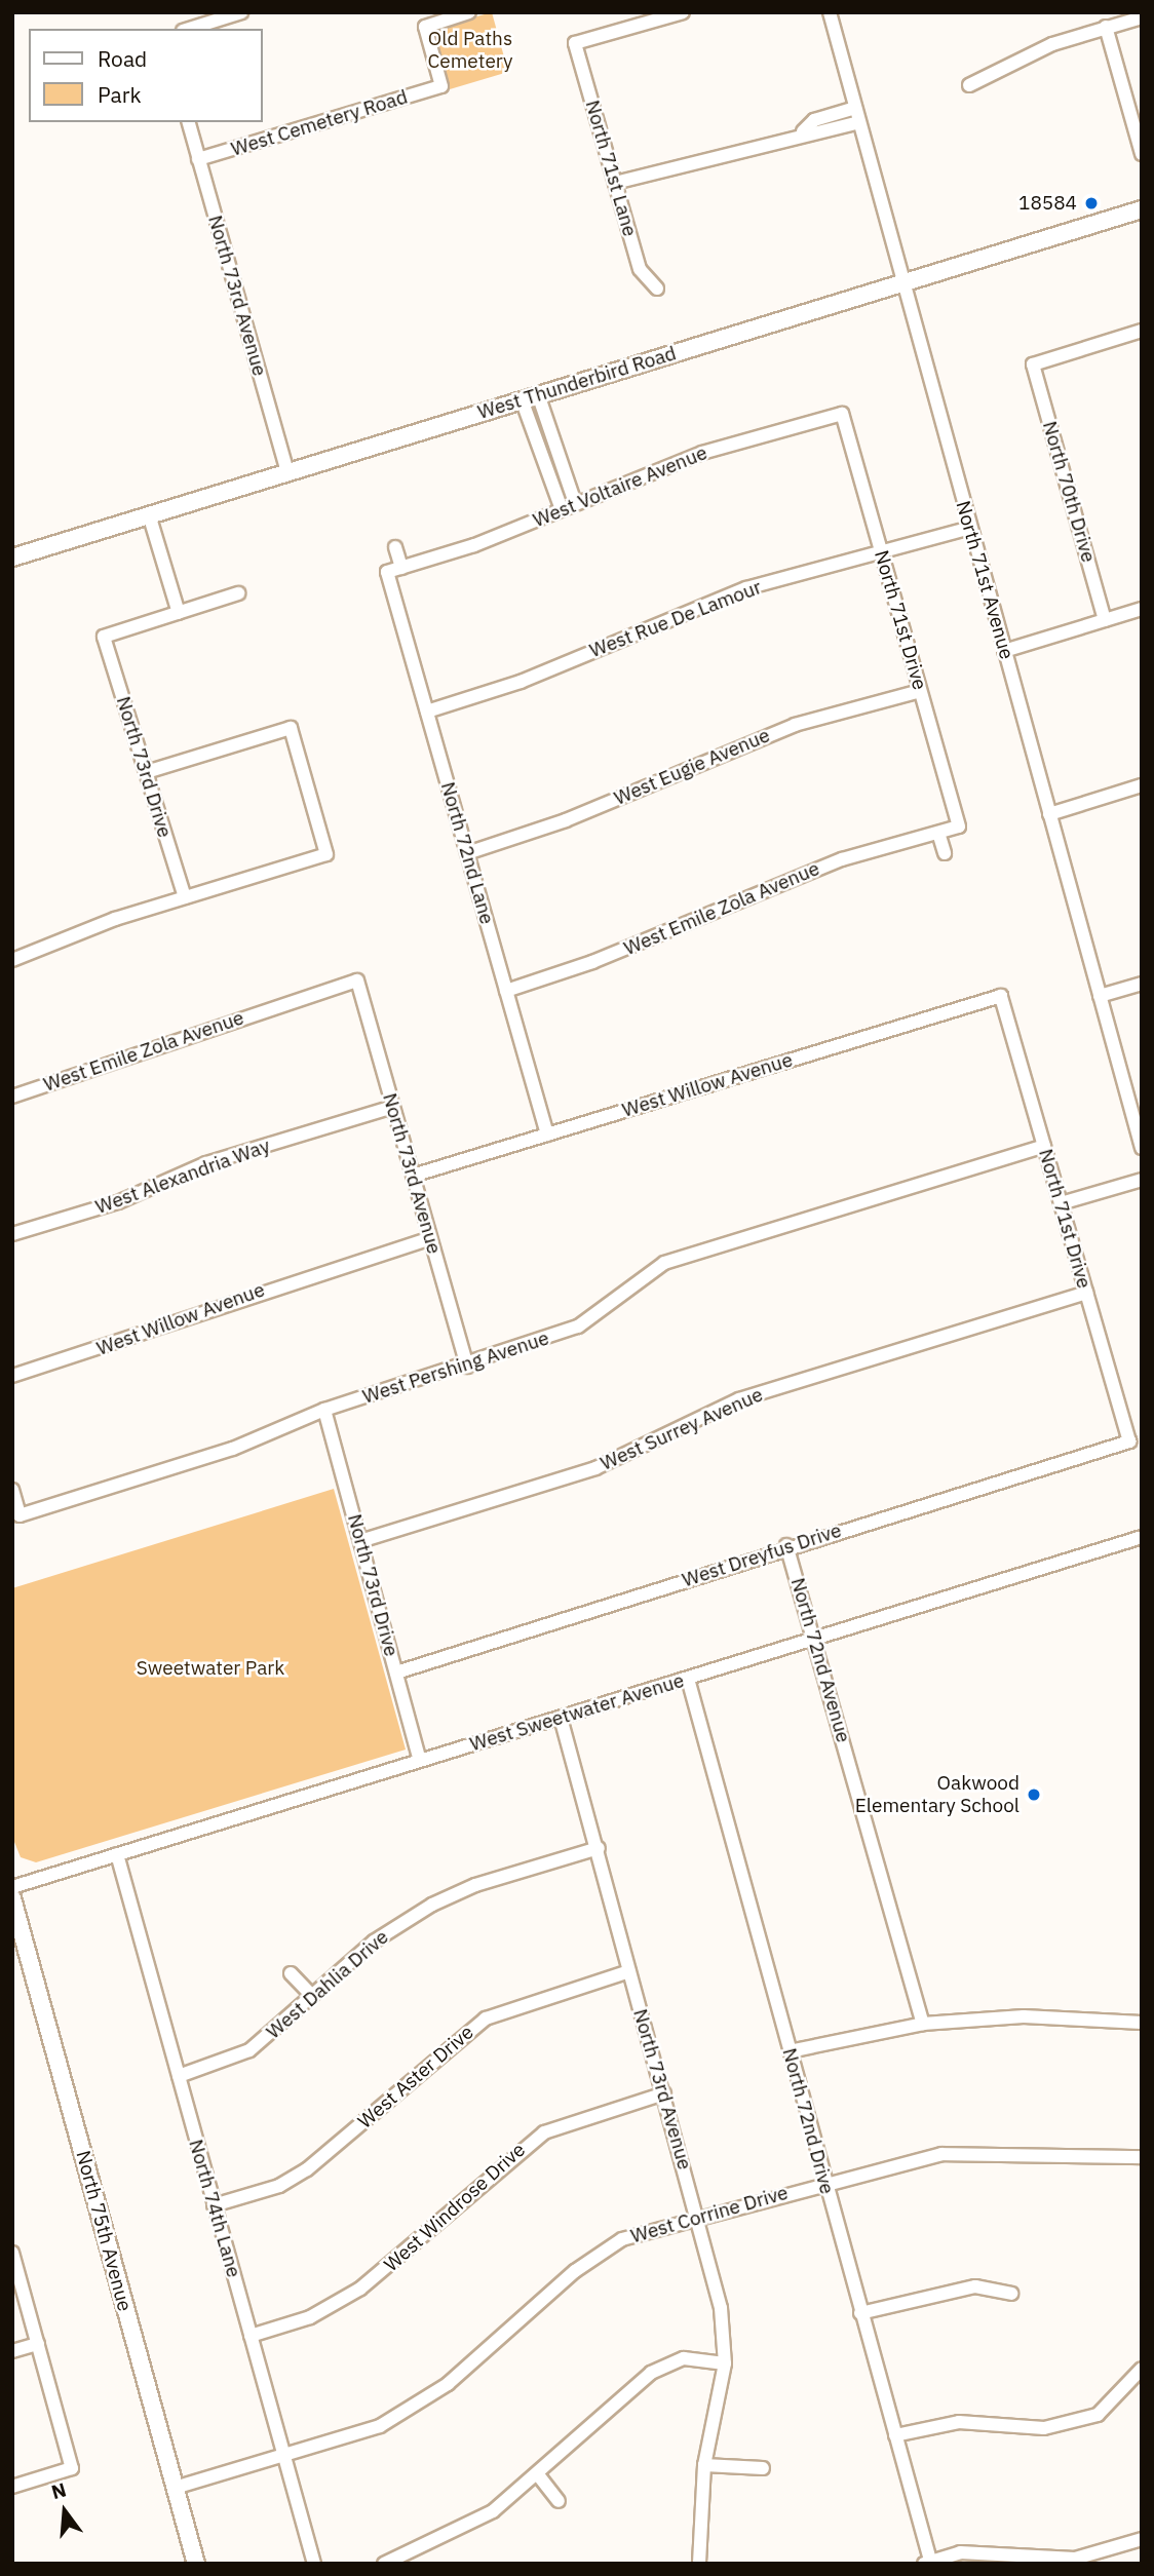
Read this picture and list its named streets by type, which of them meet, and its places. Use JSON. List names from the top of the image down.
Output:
{
  "streets": {
    "main road": ["West Thunderbird Road", "North 75th Avenue"],
    "street": [
      "West Cemetery Road",
      "North 71st Lane",
      "North 73rd Avenue",
      "West Voltaire Avenue",
      "North 70th Drive",
      "North 71st Avenue",
      "West Rue De Lamour",
      "North 71st Drive",
      "North 73rd Drive",
      "West Eugie Avenue",
      "North 72nd Lane",
      "West Emile Zola Avenue",
      "West Willow Avenue",
      "West Alexandria Way",
      "West Pershing Avenue",
      "West Surrey Avenue",
      "West Dreyfus Drive",
      "North 72nd Avenue",
      "West Sweetwater Avenue",
      "West Dahlia Drive",
      "West Aster Drive",
      "North 72nd Drive",
      "West Windrose Drive",
      "North 74th Lane",
      "West Corrine Drive"
    ]
  },
  "crossings": [
    ["West Cemetery Road", "North 73rd Avenue"],
    ["North 73rd Avenue", "West Thunderbird Road"],
    ["North 73rd Avenue", "West Emile Zola Avenue"],
    ["North 73rd Avenue", "West Willow Avenue"],
    ["North 73rd Avenue", "West Alexandria Way"],
    ["North 73rd Avenue", "West Pershing Avenue"],
    ["North 73rd Avenue", "West Sweetwater Avenue"],
    ["North 73rd Avenue", "West Dahlia Drive"],
    ["North 73rd Avenue", "West Aster Drive"],
    ["North 73rd Avenue", "West Windrose Drive"],
    ["North 73rd Avenue", "West Corrine Drive"],
    ["West Thunderbird Road", "North 71st Avenue"],
    ["West Voltaire Avenue", "North 71st Drive"],
    ["West Voltaire Avenue", "North 72nd Lane"],
    ["North 71st Avenue", "West Rue De Lamour"],
    ["West Rue De Lamour", "North 71st Drive"],
    ["West Rue De Lamour", "North 72nd Lane"],
    ["North 71st Drive", "West Eugie Avenue"],
    ["North 71st Drive", "West Emile Zola Avenue"],
    ["North 71st Drive", "West Willow Avenue"],
    ["North 71st Drive", "West Pershing Avenue"],
    ["North 71st Drive", "West Surrey Avenue"],
    ["North 71st Drive", "West Dreyfus Drive"],
    ["North 73rd Drive", "West Pershing Avenue"],
    ["North 73rd Drive", "West Surrey Avenue"],
    ["North 73rd Drive", "West Dreyfus Drive"],
    ["North 73rd Drive", "West Sweetwater Avenue"],
    ["West Eugie Avenue", "North 72nd Lane"],
    ["North 72nd Lane", "West Emile Zola Avenue"],
    ["North 72nd Lane", "West Willow Avenue"],
    ["West Dreyfus Drive", "North 72nd Avenue"],
    ["North 72nd Avenue", "West Sweetwater Avenue"],
    ["West Sweetwater Avenue", "North 72nd Drive"],
    ["West Sweetwater Avenue", "North 74th Lane"],
    ["West Dahlia Drive", "North 74th Lane"],
    ["West Aster Drive", "North 74th Lane"],
    ["North 72nd Drive", "West Corrine Drive"],
    ["West Windrose Drive", "North 74th Lane"],
    ["North 74th Lane", "West Corrine Drive"],
    ["West Corrine Drive", "North 75th Avenue"]
  ],
  "parks": ["Old Paths Cemetery", "Sweetwater Park"],
  "places": ["18584", "Oakwood Elementary School"],
  "legend": ["Road", "Park"],
  "north": "top"
}
